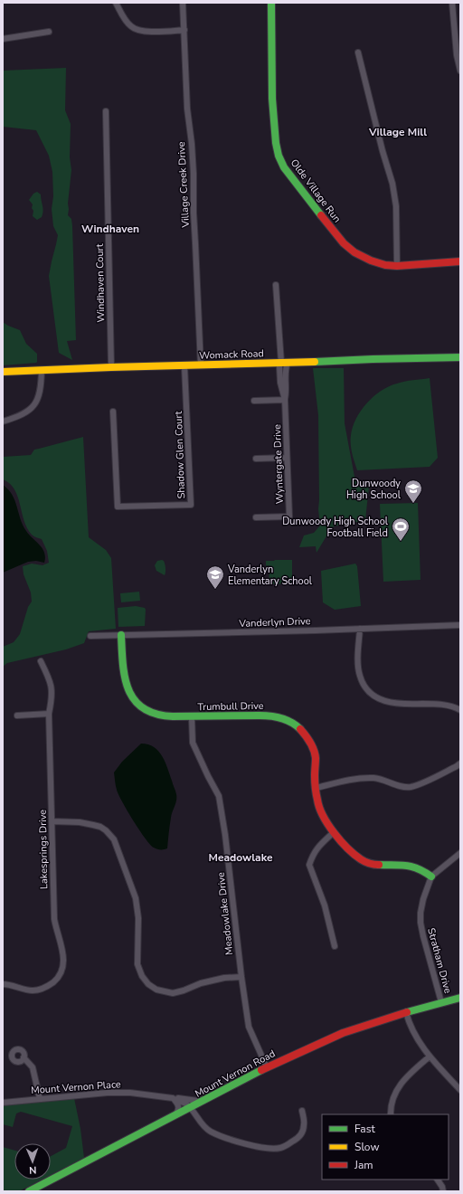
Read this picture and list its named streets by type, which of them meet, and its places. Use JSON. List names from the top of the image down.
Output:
{
  "streets": {
    "street": [
      "Village Creek Drive",
      "Olde Village Run",
      "Windhaven Court",
      "Womack Road",
      "Shadow Glen Court",
      "Wyntergate Drive",
      "Vanderlyn Drive",
      "Trumbull Drive",
      "Lakesprings Drive",
      "Meadowlake Drive",
      "Stratham Drive",
      "Mount Vernon Road",
      "Mount Vernon Place"
    ]
  },
  "crossings": [
    ["Village Creek Drive", "Womack Road"],
    ["Windhaven Court", "Womack Road"],
    ["Womack Road", "Shadow Glen Court"],
    ["Womack Road", "Wyntergate Drive"],
    ["Vanderlyn Drive", "Trumbull Drive"],
    ["Trumbull Drive", "Meadowlake Drive"],
    ["Trumbull Drive", "Stratham Drive"],
    ["Meadowlake Drive", "Mount Vernon Road"],
    ["Stratham Drive", "Mount Vernon Road"],
    ["Mount Vernon Road", "Mount Vernon Place"]
  ],
  "districts": ["Village Mill", "Windhaven", "Meadowlake"],
  "places": {
    "school or university": ["Dunwoody High School", "Vanderlyn Elementary School"],
    "sports": ["Dunwoody High School Football Field"]
  },
  "legend": ["Fast", "Slow", "Jam"],
  "north": "bottom"
}
